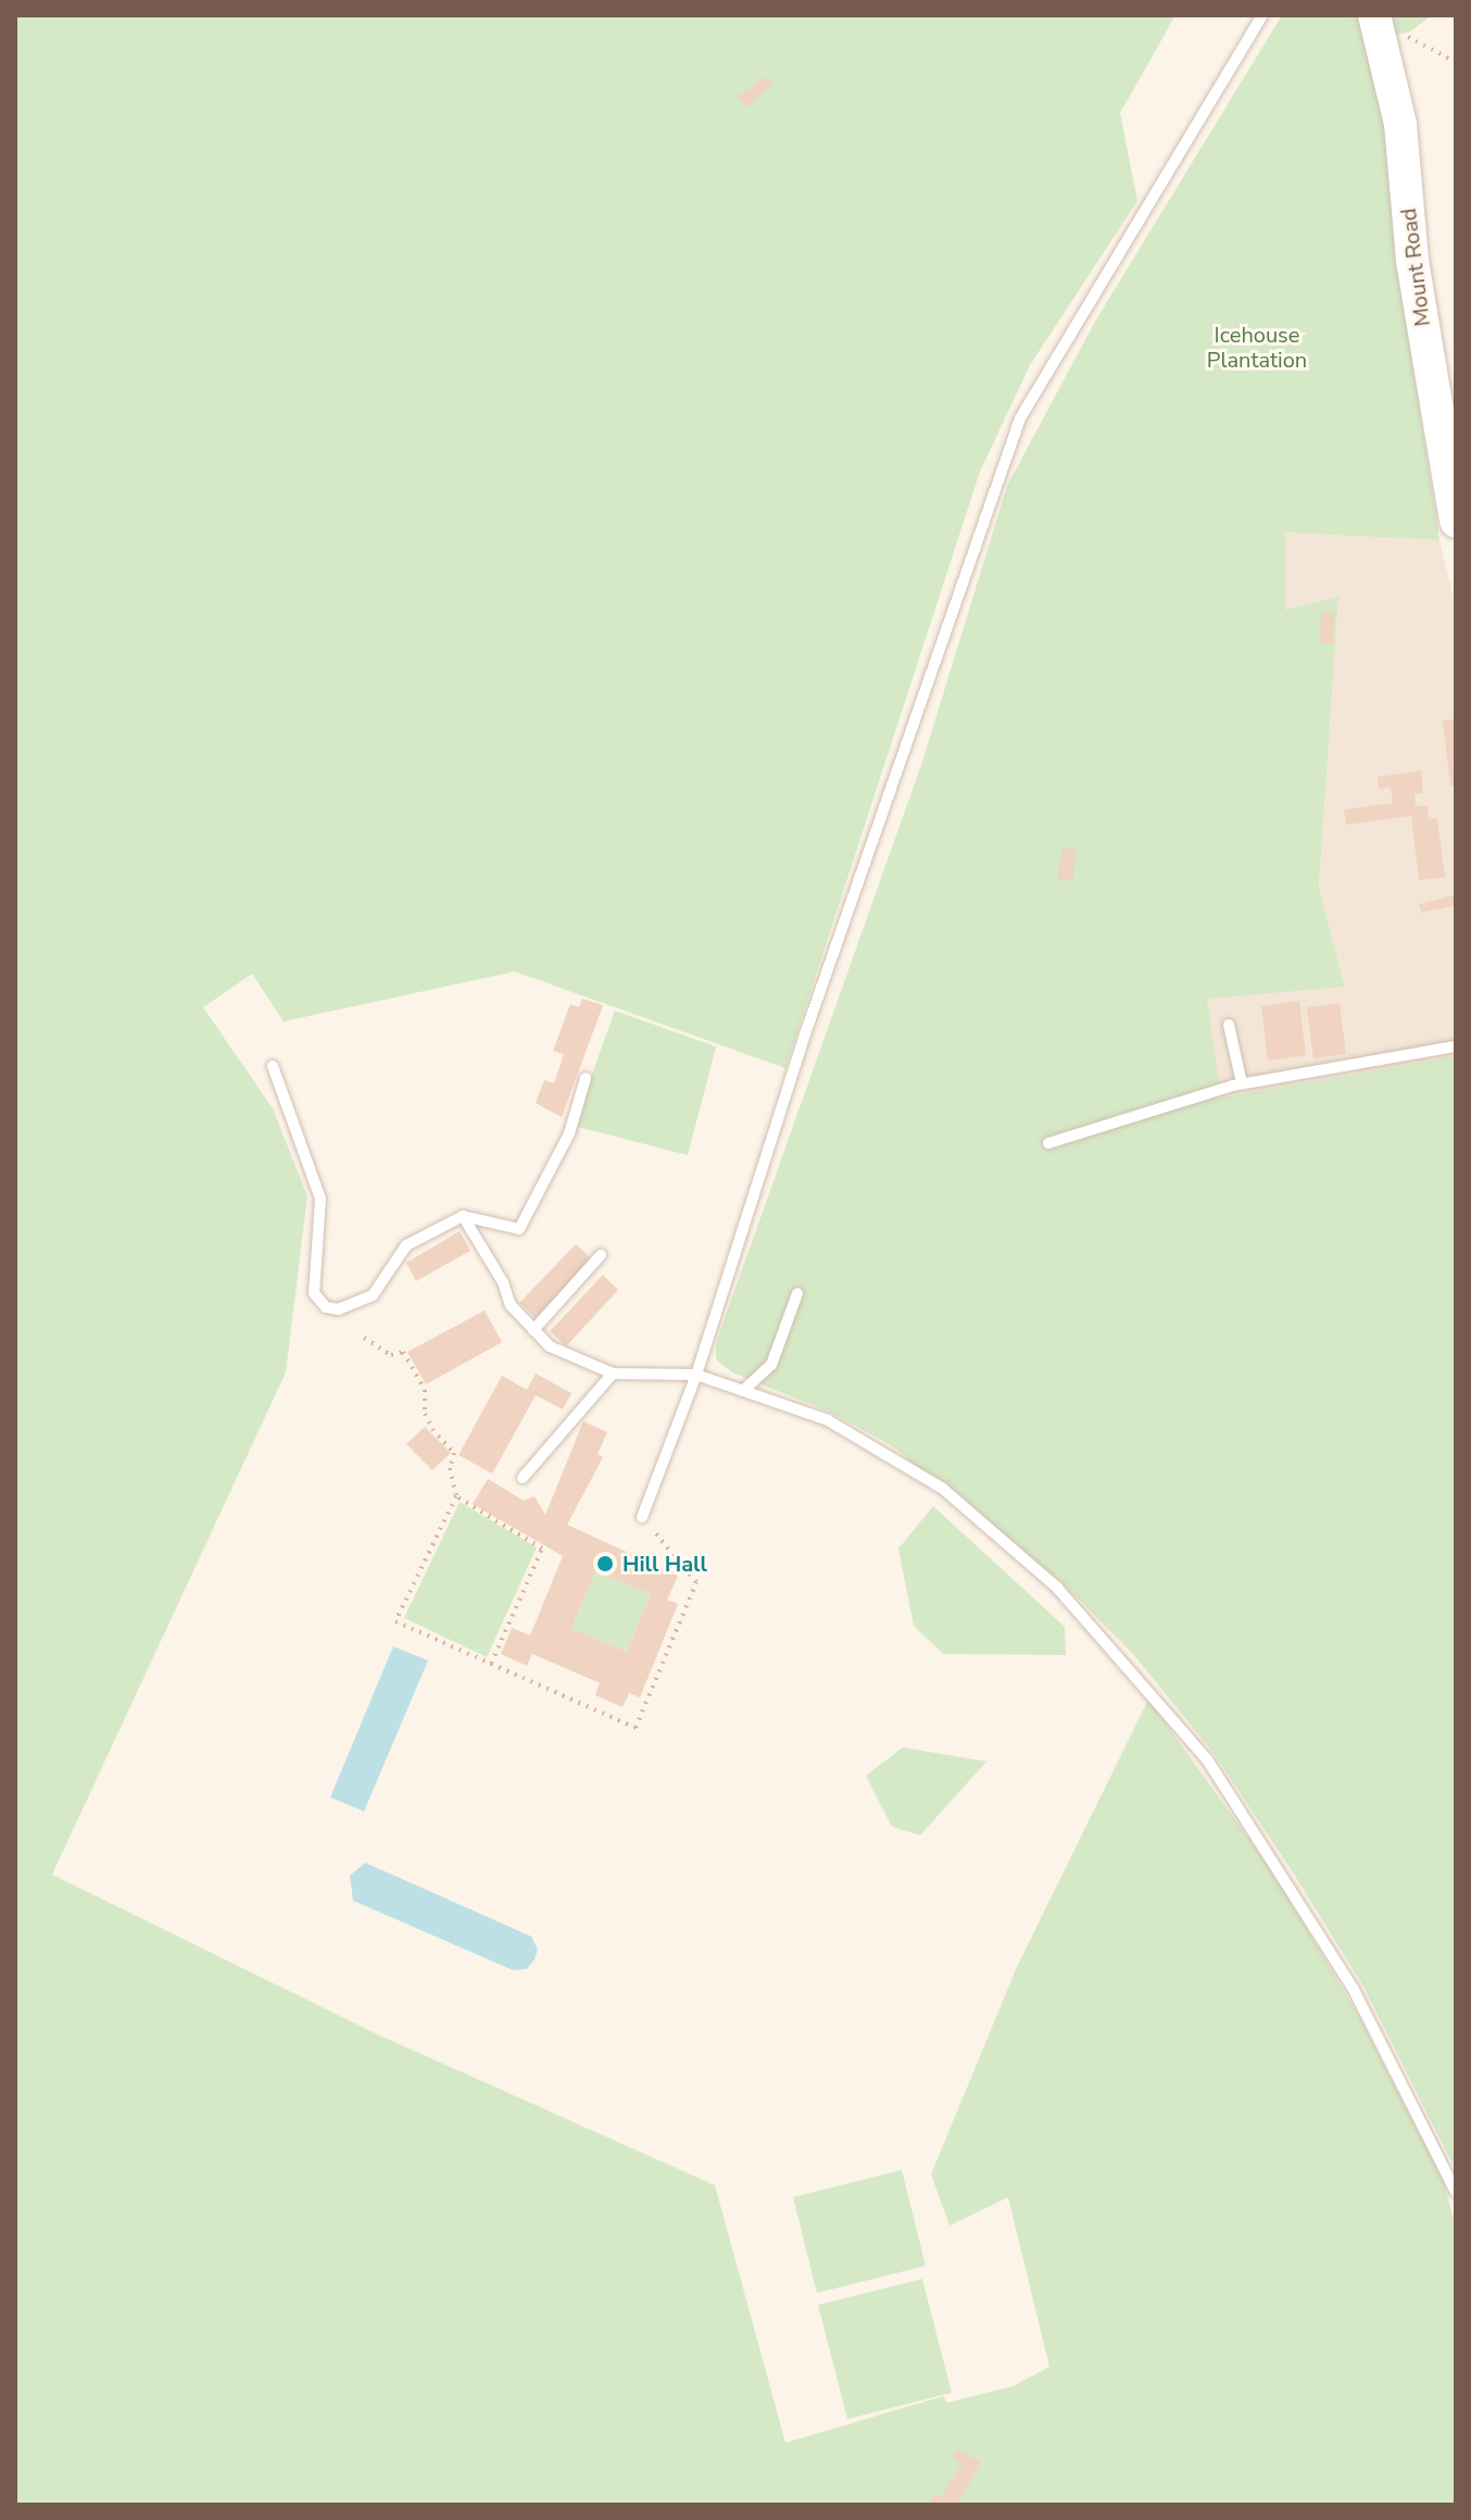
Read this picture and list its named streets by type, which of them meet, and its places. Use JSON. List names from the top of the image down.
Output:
{
  "streets": {
    "street": ["Mount Road"]
  },
  "parks": ["Icehouse Plantation"],
  "places": ["Hill Hall"]
}
